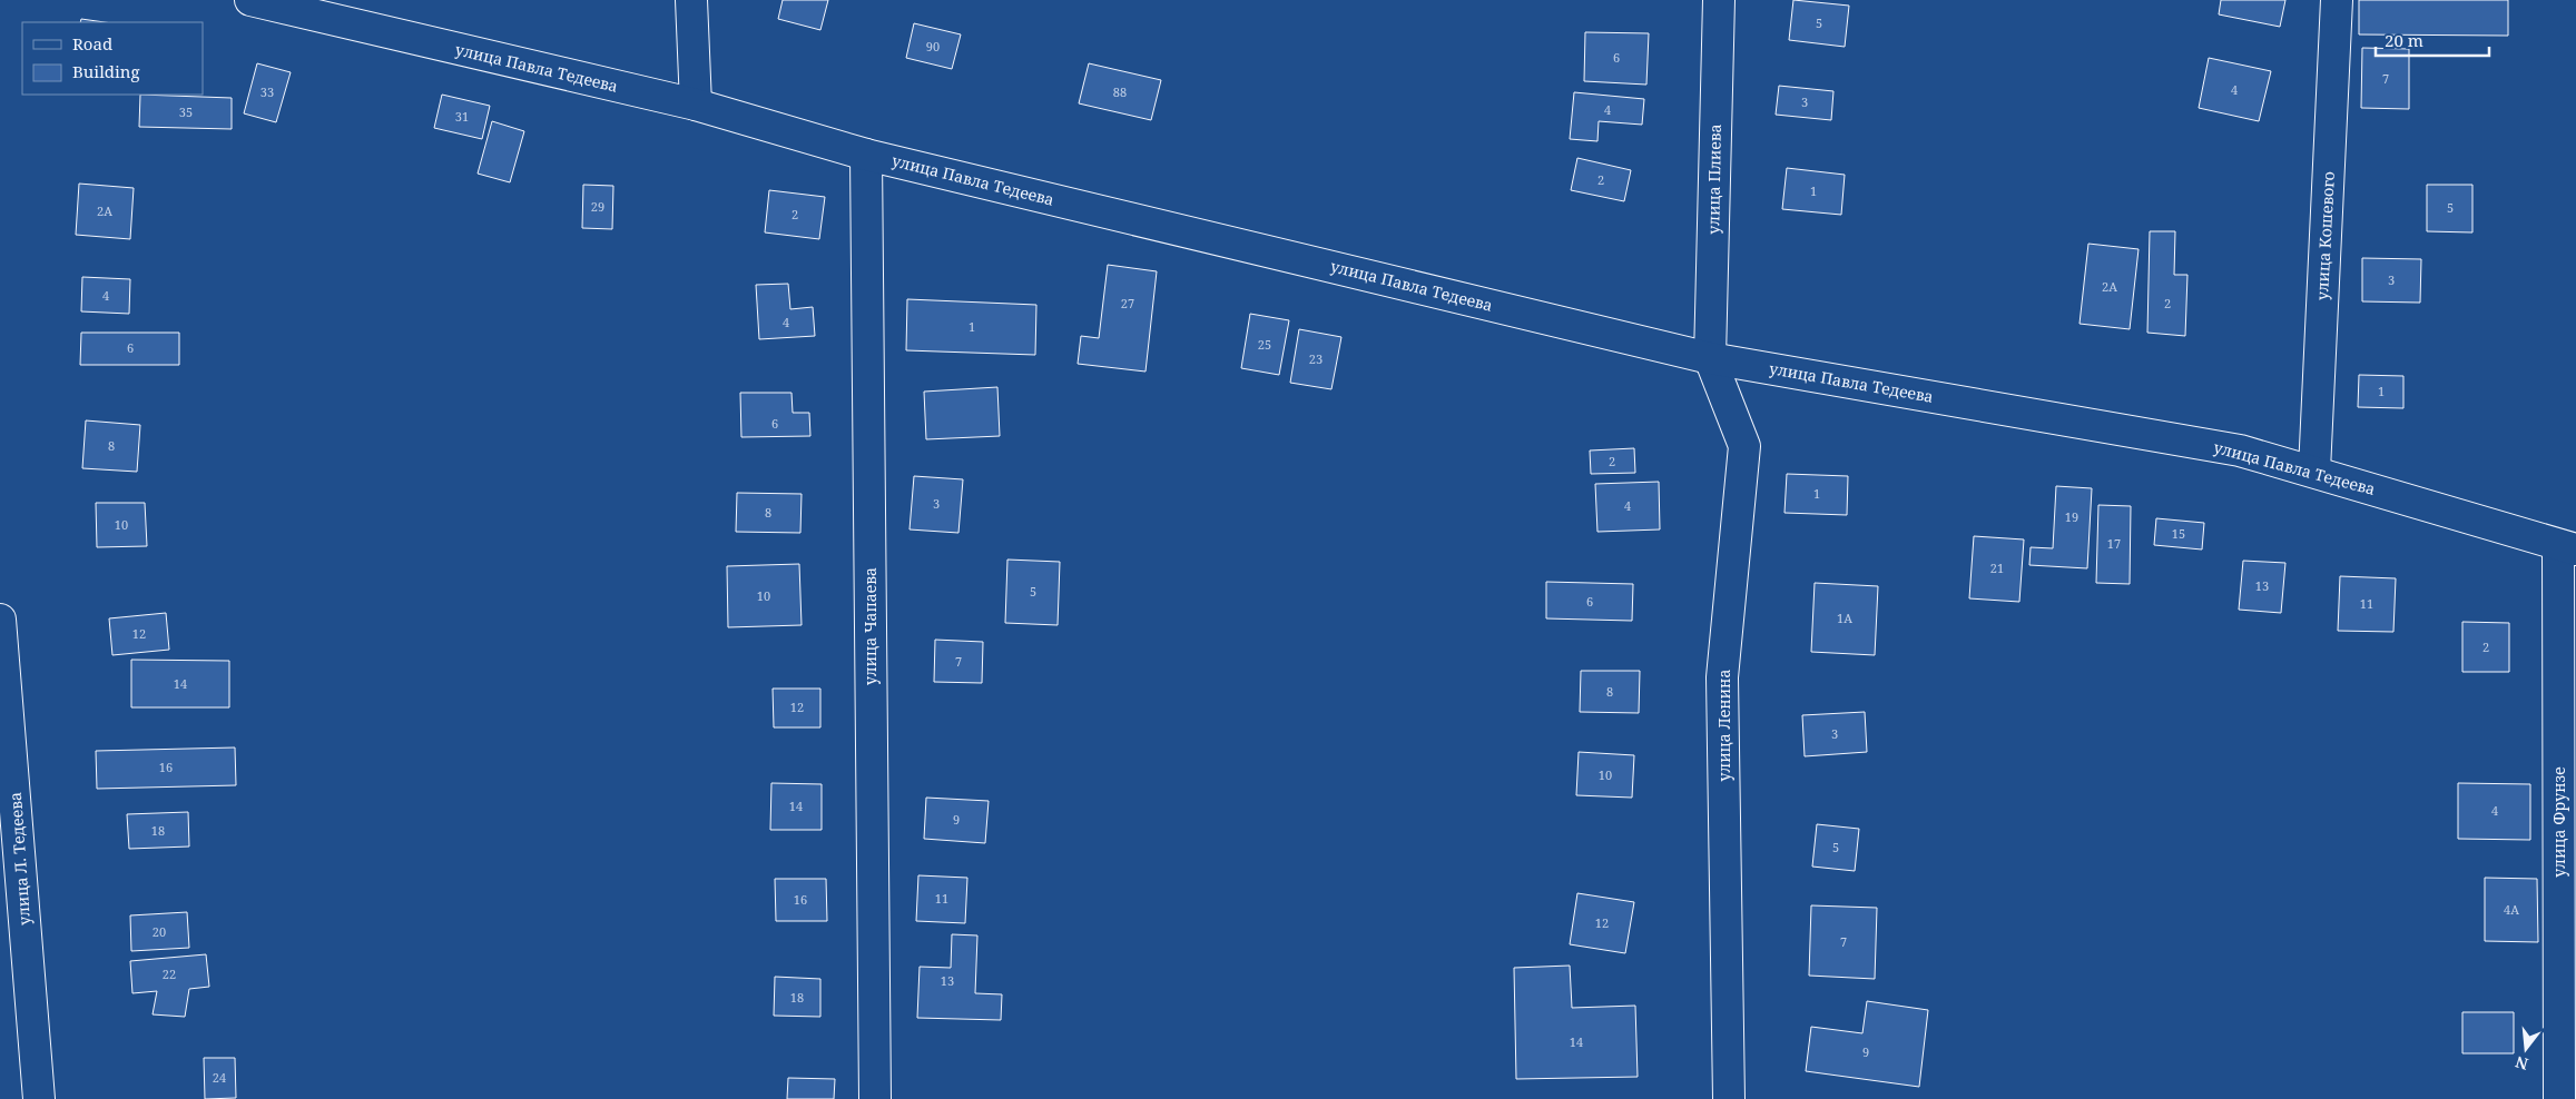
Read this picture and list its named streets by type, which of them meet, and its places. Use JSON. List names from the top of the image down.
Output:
{
  "streets": {
    "street": [
      "улица Павла Тедеева",
      "улица Плиева",
      "улица Кошевого",
      "улица Чапаева",
      "улица Ленина",
      "улица Фрунзе",
      "улица Л. Тедеева"
    ]
  },
  "crossings": [
    ["улица Павла Тедеева", "улица Плиева"],
    ["улица Павла Тедеева", "улица Кошевого"],
    ["улица Павла Тедеева", "улица Чапаева"],
    ["улица Павла Тедеева", "улица Ленина"],
    ["улица Павла Тедеева", "улица Фрунзе"],
    ["улица Плиева", "улица Ленина"]
  ],
  "house_numbers": [
    "5",
    "90",
    "6",
    "7",
    "4",
    "33",
    "88",
    "3",
    "4",
    "35",
    "31",
    "2",
    "1",
    "29",
    "5",
    "2А",
    "2",
    "3",
    "2А",
    "4",
    "27",
    "2",
    "4",
    "1",
    "25",
    "6",
    "23",
    "1",
    "6",
    "8",
    "2",
    "1",
    "3",
    "4",
    "8",
    "19",
    "10",
    "15",
    "17",
    "21",
    "13",
    "5",
    "10",
    "6",
    "11",
    "1А",
    "12",
    "2",
    "7",
    "14",
    "8",
    "12",
    "3",
    "16",
    "10",
    "14",
    "4",
    "9",
    "18",
    "5",
    "11",
    "16",
    "4А",
    "12",
    "20",
    "7",
    "22",
    "13",
    "18",
    "14",
    "9",
    "24"
  ],
  "legend": ["Road", "Building"],
  "scale_bar": "20 m",
  "north": "bottom"
}
